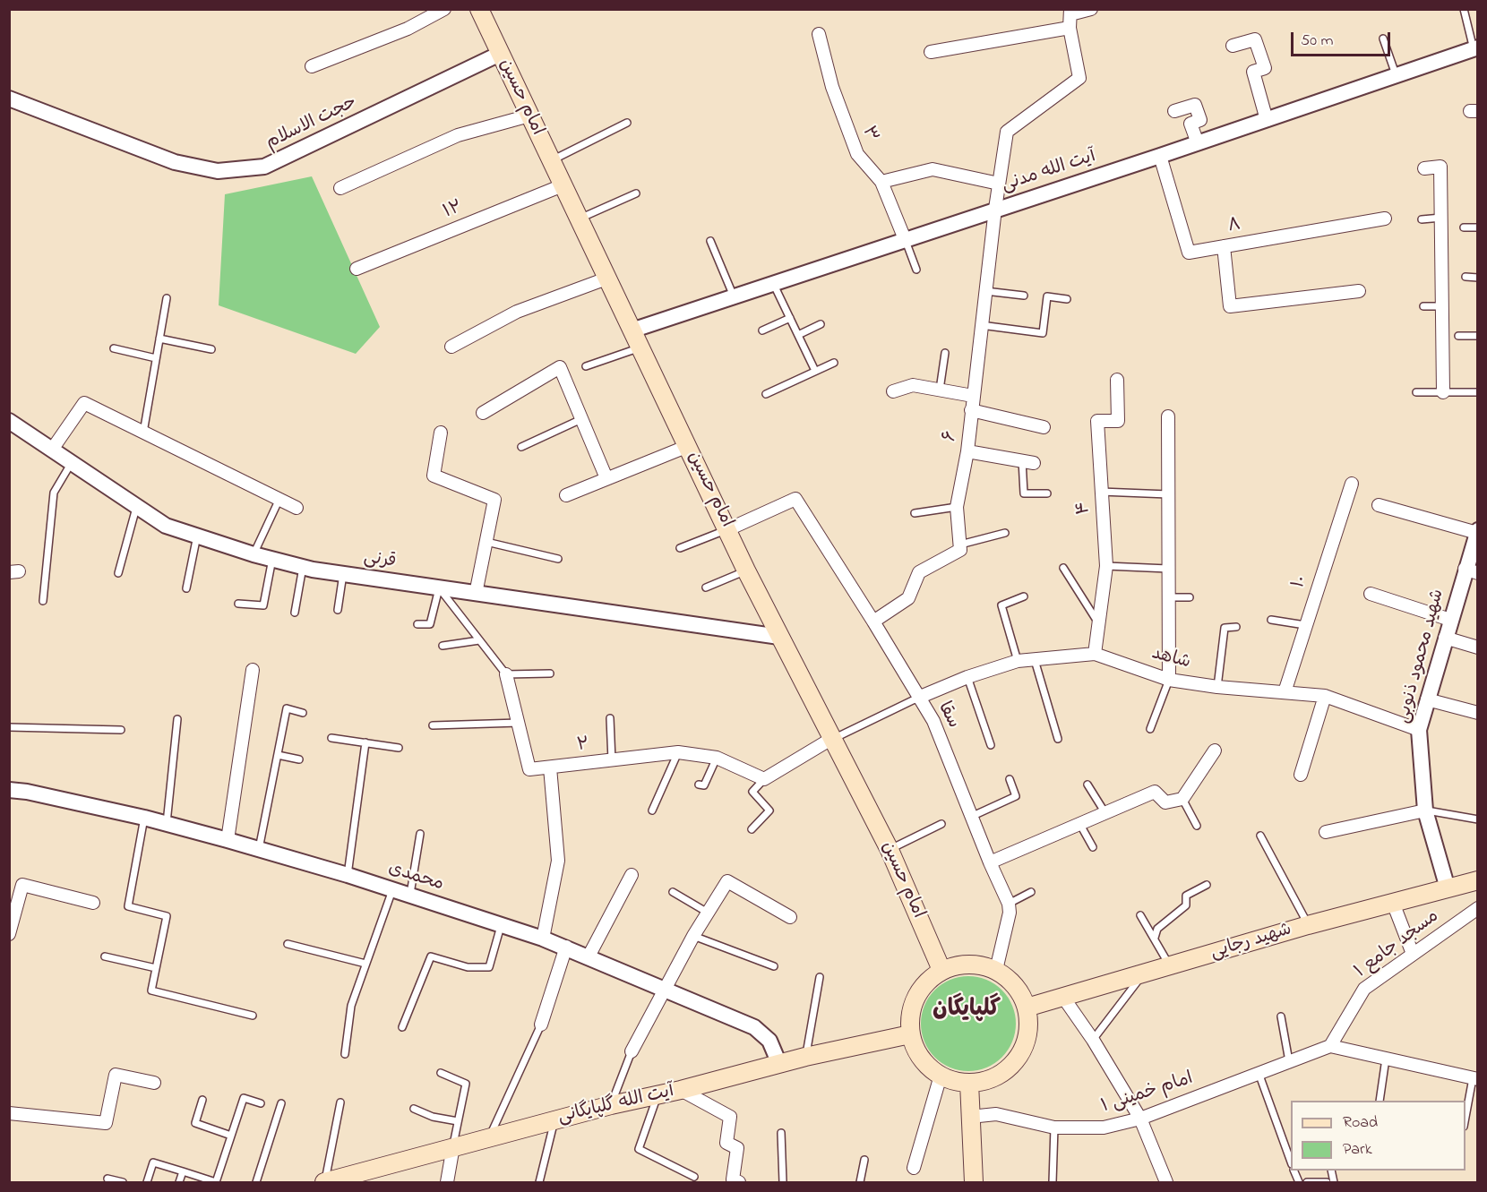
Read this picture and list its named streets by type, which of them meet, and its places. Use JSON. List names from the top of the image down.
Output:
{
  "streets": {
    "main road": ["امام حسین", "شهید رجایی", "آیت الله گلپایگانی"],
    "street": [
      "حجت الاسلام",
      "۳",
      "آیت الله مدنی",
      "۱۲",
      "۸",
      "۶",
      "۴",
      "قرنی",
      "۱۰",
      "شهید محمود ذنوبی",
      "شاهد",
      "سقا",
      "۲",
      "محمدی",
      "مسجد جامع ۱",
      "امام خمینی ۱"
    ]
  },
  "crossings": [
    ["امام حسین", "حجت الاسلام"],
    ["امام حسین", "آیت الله مدنی"],
    ["امام حسین", "۱۲"],
    ["امام حسین", "قرنی"],
    ["امام حسین", "سقا"],
    ["امام حسین", "شهید رجایی"],
    ["امام حسین", "آیت الله گلپایگانی"],
    ["۳", "آیت الله مدنی"],
    ["آیت الله مدنی", "۸"],
    ["آیت الله مدنی", "۶"],
    ["۴", "شاهد"],
    ["قرنی", "۲"],
    ["۱۰", "شاهد"],
    ["شهید محمود ذنوبی", "شاهد"],
    ["شهید محمود ذنوبی", "شهید رجایی"],
    ["شاهد", "سقا"],
    ["محمدی", "آیت الله گلپایگانی"],
    ["شهید رجایی", "آیت الله گلپایگانی"],
    ["مسجد جامع ۱", "امام خمینی ۱"]
  ],
  "districts": ["گلپایگان"],
  "legend": ["Road", "Park"],
  "scale_bar": "50 m"
}
